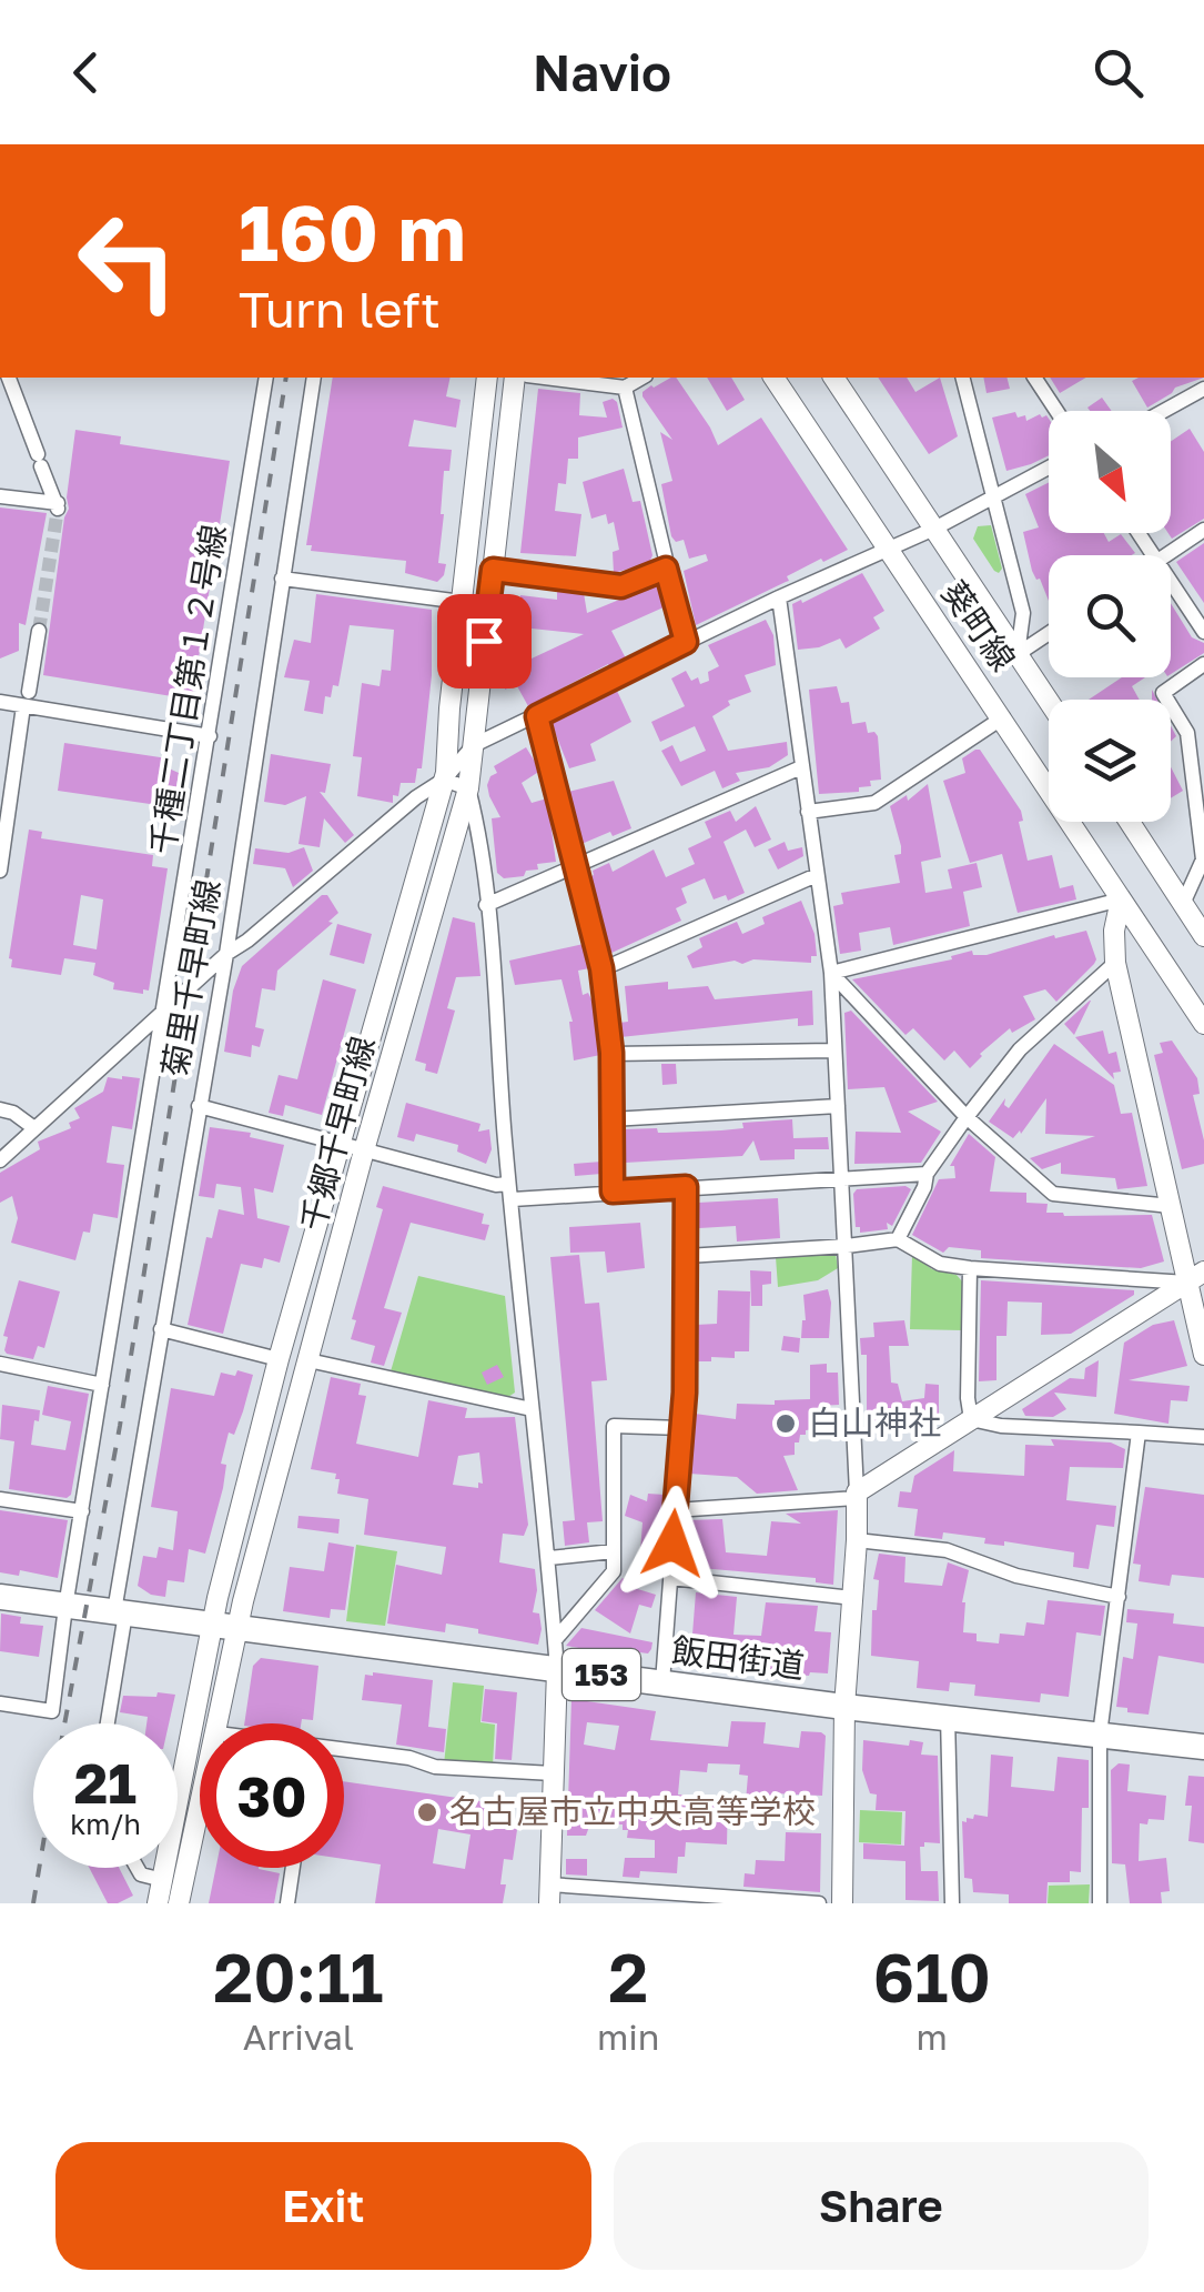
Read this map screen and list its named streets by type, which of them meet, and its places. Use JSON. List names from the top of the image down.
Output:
{
  "streets": {
    "highway": ["飯田街道", "153"],
    "street": [
      "葵町線",
      "千種二丁目第１２号線",
      "菊里千早町線",
      "千郷千早町線"
    ]
  },
  "crossings": [
    ["千種二丁目第１２号線", "飯田街道"],
    ["菊里千早町線", "飯田街道"],
    ["千郷千早町線", "飯田街道"]
  ],
  "places": ["白山神社", "名古屋市立中央高等学校"],
  "north": "bottom right",
  "page": {
    "header": "Navio",
    "turn": ["160 m", "Turn left"],
    "speed": "21 km/h",
    "limit": "30",
    "eta": [
      "20:11",
      "Arrival",
      "2",
      "min",
      "610",
      "m"
    ],
    "buttons": ["Exit", "Share"]
  }
}
